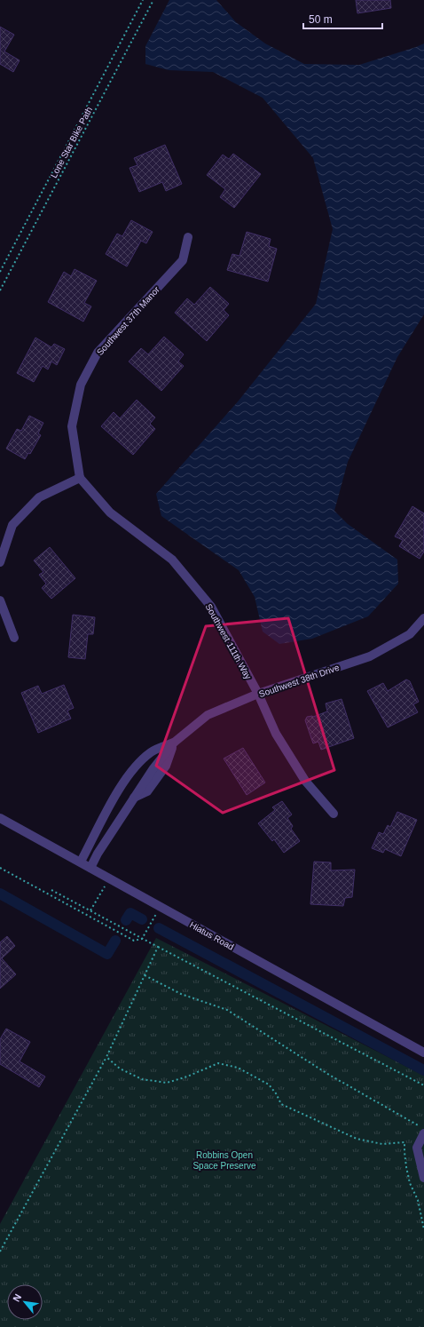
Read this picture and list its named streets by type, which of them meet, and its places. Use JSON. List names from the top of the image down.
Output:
{
  "streets": {
    "street": [
      "Southwest 37th Manor",
      "Southwest 111th Way",
      "Southwest 38th Drive",
      "Hiatus Road"
    ],
    "path": ["Lone Star Bike Path"]
  },
  "crossings": [
    ["Southwest 37th Manor", "Southwest 111th Way"],
    ["Southwest 111th Way", "Southwest 38th Drive"],
    ["Southwest 38th Drive", "Hiatus Road"]
  ],
  "parks": ["Robbins Open Space Preserve"],
  "scale_bar": "50 m",
  "north": "top left"
}
